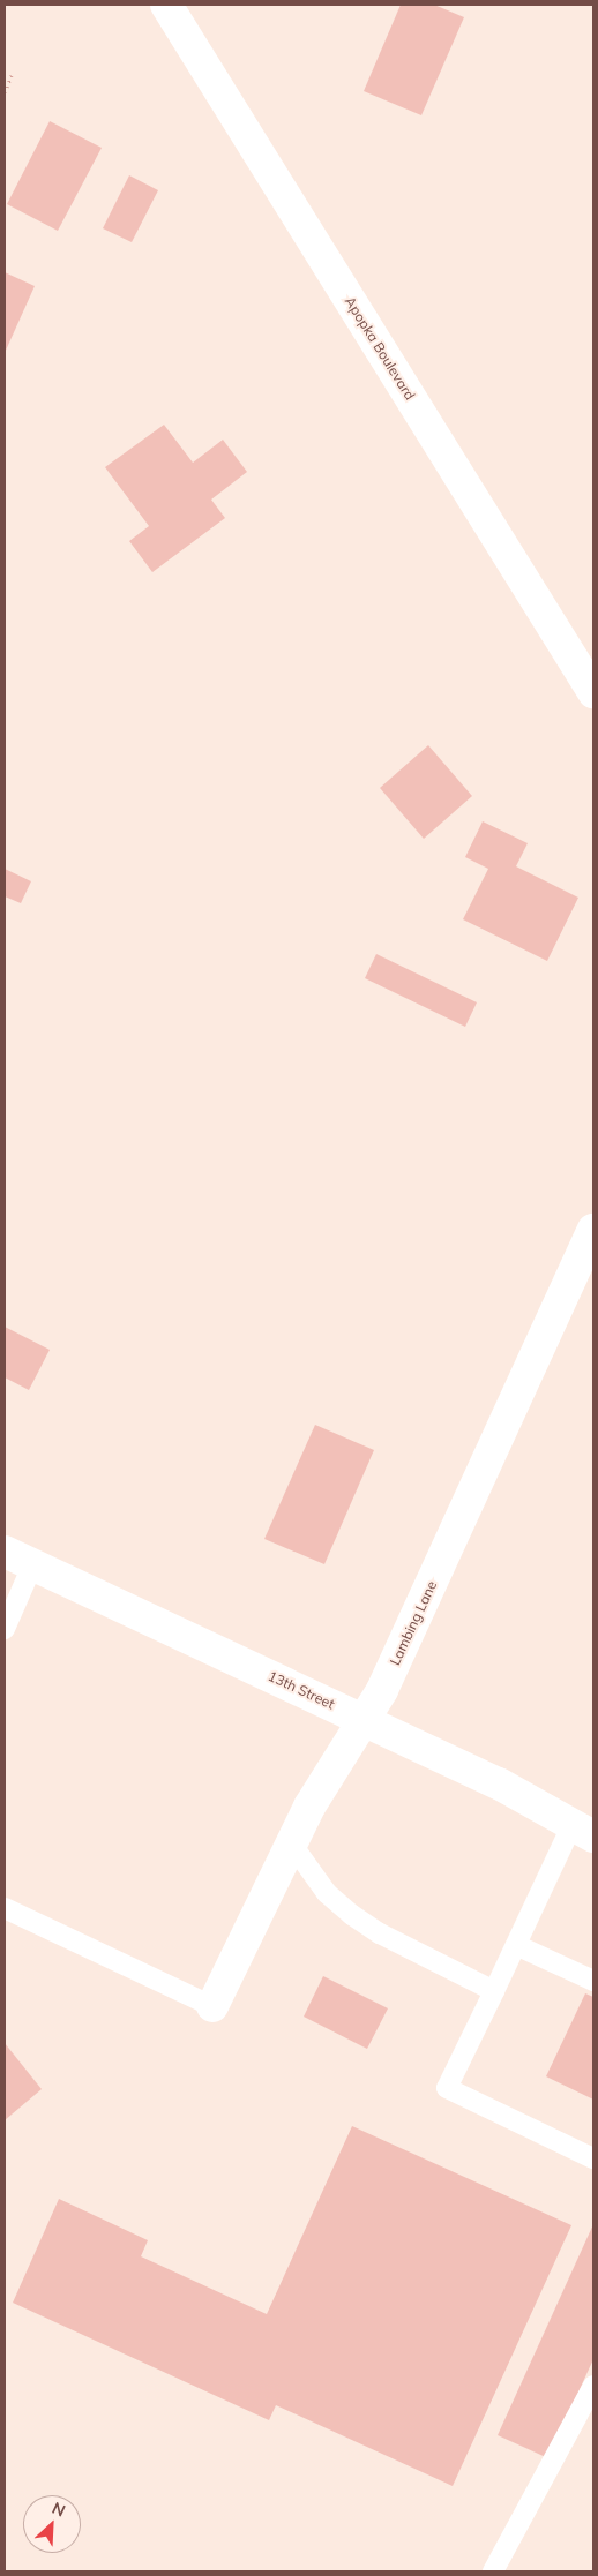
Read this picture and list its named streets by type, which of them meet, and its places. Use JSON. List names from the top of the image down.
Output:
{
  "streets": {
    "street": ["Apopka Boulevard", "Lambing Lane", "13th Street"]
  },
  "crossings": [
    ["Lambing Lane", "13th Street"]
  ],
  "north": "top right"
}
